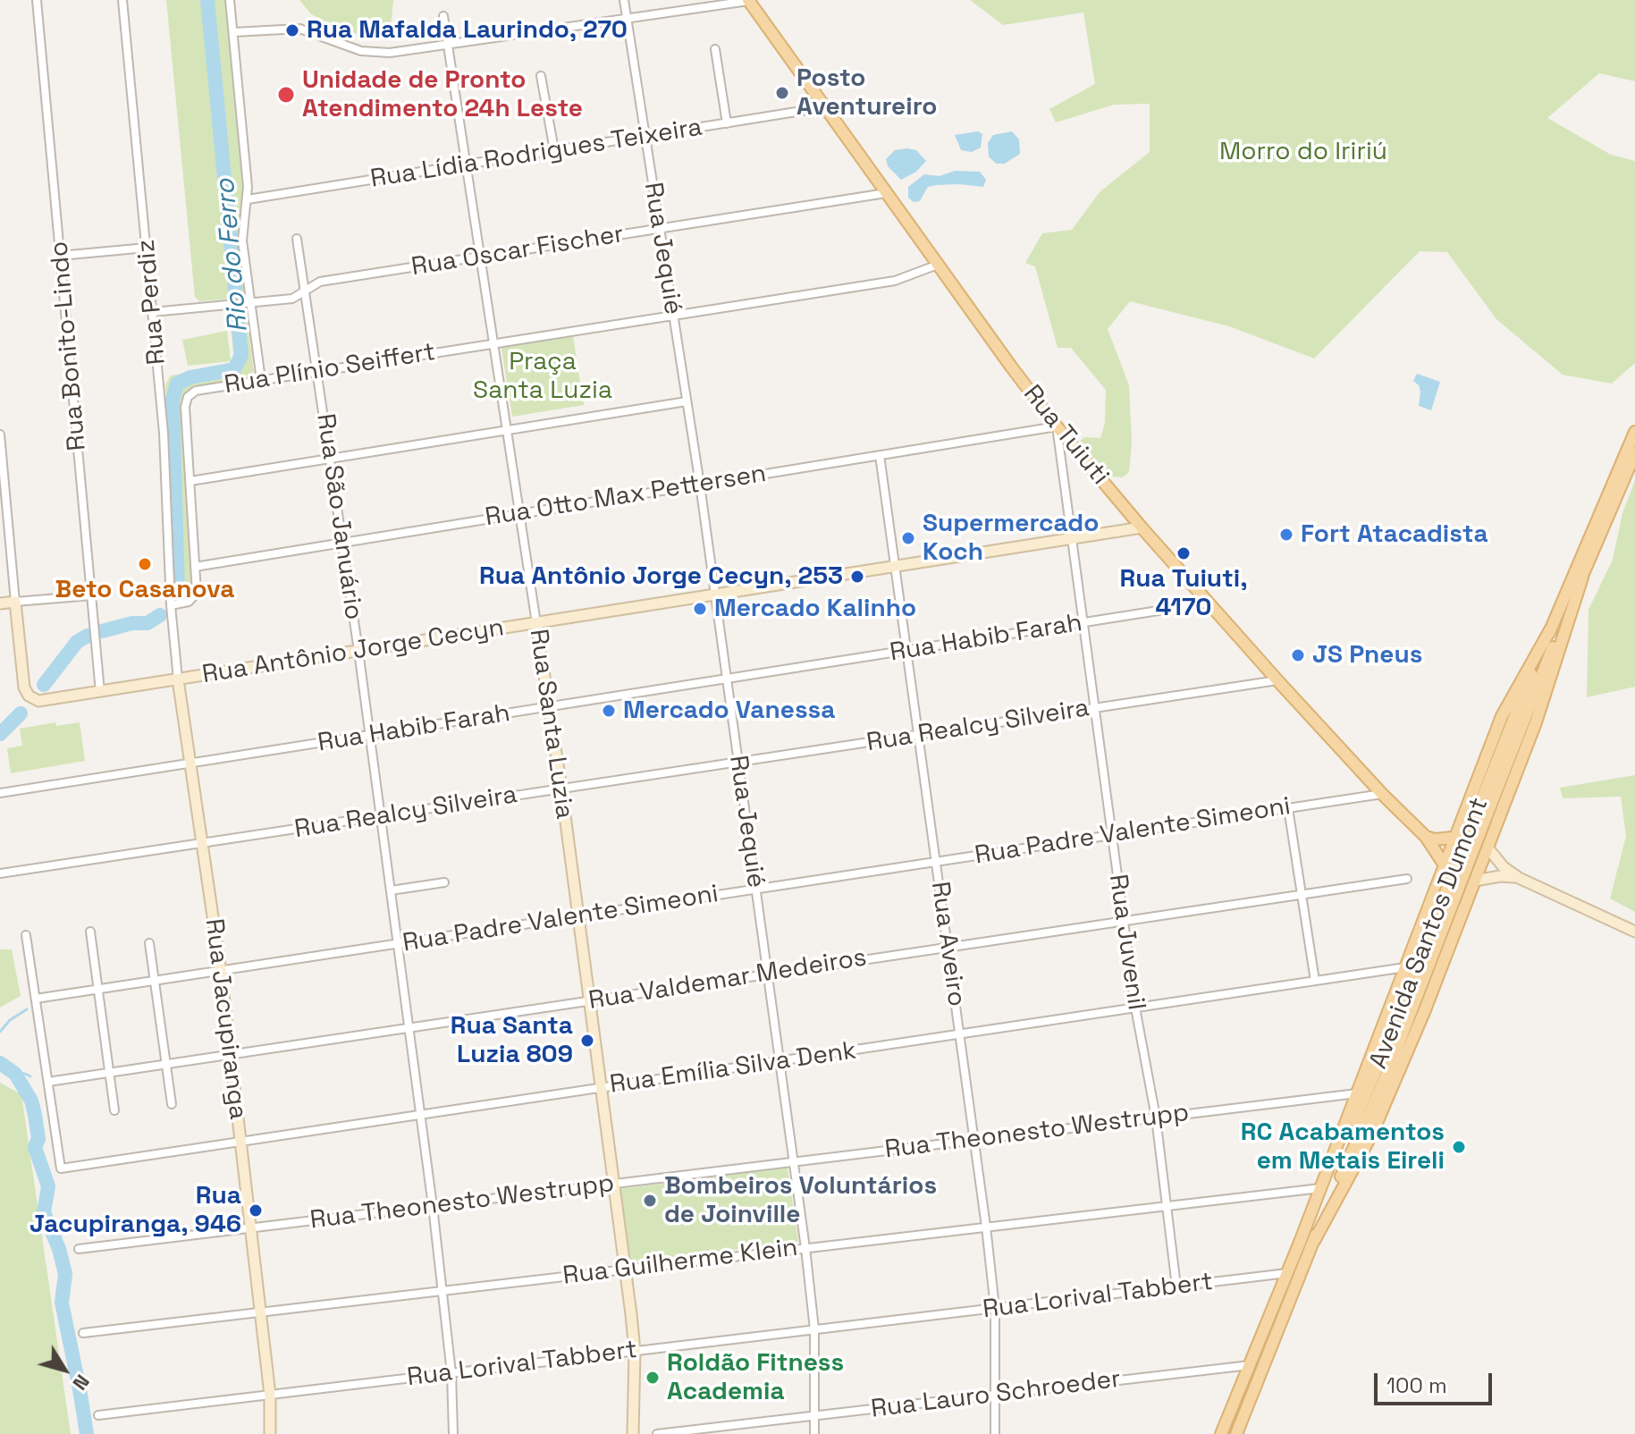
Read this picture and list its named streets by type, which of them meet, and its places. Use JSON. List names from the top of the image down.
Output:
{
  "streets": {
    "main road": ["Rua Tuiuti", "Avenida Santos Dumont"],
    "street": [
      "Rua Lídia Rodrigues Teixeira",
      "Rua Jequié",
      "Rua Oscar Fischer",
      "Rua Perdiz",
      "Rua Bonito-Lindo",
      "Rua Plínio Seiffert",
      "Rua Otto Max Pettersen",
      "Rua São Januário",
      "Rua Habib Farah",
      "Rua Antônio Jorge Cecyn",
      "Rua Santa Luzia",
      "Rua Realcy Silveira",
      "Rua Padre Valente Simeoni",
      "Rua Juvenil",
      "Rua Aveiro",
      "Rua Valdemar Medeiros",
      "Rua Jacupiranga",
      "Rua Emília Silva Denk",
      "Rua Theonesto Westrupp",
      "Rua Guilherme Klein",
      "Rua Lorival Tabbert",
      "Rua Lauro Schroeder"
    ]
  },
  "crossings": [
    ["Rua Lídia Rodrigues Teixeira", "Rua Jequié"],
    ["Rua Lídia Rodrigues Teixeira", "Rua Tuiuti"],
    ["Rua Lídia Rodrigues Teixeira", "Rua Santa Luzia"],
    ["Rua Jequié", "Rua Oscar Fischer"],
    ["Rua Jequié", "Rua Plínio Seiffert"],
    ["Rua Jequié", "Rua Otto Max Pettersen"],
    ["Rua Jequié", "Rua Habib Farah"],
    ["Rua Jequié", "Rua Antônio Jorge Cecyn"],
    ["Rua Jequié", "Rua Realcy Silveira"],
    ["Rua Jequié", "Rua Padre Valente Simeoni"],
    ["Rua Jequié", "Rua Valdemar Medeiros"],
    ["Rua Jequié", "Rua Emília Silva Denk"],
    ["Rua Jequié", "Rua Theonesto Westrupp"],
    ["Rua Jequié", "Rua Guilherme Klein"],
    ["Rua Jequié", "Rua Lorival Tabbert"],
    ["Rua Jequié", "Rua Lauro Schroeder"],
    ["Rua Oscar Fischer", "Rua Perdiz"],
    ["Rua Oscar Fischer", "Rua Tuiuti"],
    ["Rua Oscar Fischer", "Rua São Januário"],
    ["Rua Oscar Fischer", "Rua Santa Luzia"],
    ["Rua Perdiz", "Rua Jacupiranga"],
    ["Rua Bonito-Lindo", "Rua Antônio Jorge Cecyn"],
    ["Rua Plínio Seiffert", "Rua Tuiuti"],
    ["Rua Plínio Seiffert", "Rua São Januário"],
    ["Rua Plínio Seiffert", "Rua Santa Luzia"],
    ["Rua Tuiuti", "Rua Otto Max Pettersen"],
    ["Rua Tuiuti", "Rua Habib Farah"],
    ["Rua Tuiuti", "Rua Antônio Jorge Cecyn"],
    ["Rua Tuiuti", "Rua Realcy Silveira"],
    ["Rua Tuiuti", "Rua Padre Valente Simeoni"],
    ["Rua Tuiuti", "Rua Juvenil"],
    ["Rua Otto Max Pettersen", "Rua São Januário"],
    ["Rua Otto Max Pettersen", "Rua Santa Luzia"],
    ["Rua Otto Max Pettersen", "Rua Juvenil"],
    ["Rua Otto Max Pettersen", "Rua Aveiro"],
    ["Rua São Januário", "Rua Habib Farah"],
    ["Rua São Januário", "Rua Antônio Jorge Cecyn"],
    ["Rua São Januário", "Rua Realcy Silveira"],
    ["Rua São Januário", "Rua Padre Valente Simeoni"],
    ["Rua São Januário", "Rua Valdemar Medeiros"],
    ["Rua São Januário", "Rua Emília Silva Denk"],
    ["Rua São Januário", "Rua Theonesto Westrupp"],
    ["Rua São Januário", "Rua Guilherme Klein"],
    ["Rua São Januário", "Rua Lorival Tabbert"],
    ["Rua Habib Farah", "Rua Santa Luzia"],
    ["Rua Habib Farah", "Rua Juvenil"],
    ["Rua Habib Farah", "Rua Aveiro"],
    ["Rua Habib Farah", "Rua Jacupiranga"],
    ["Rua Antônio Jorge Cecyn", "Rua Santa Luzia"],
    ["Rua Antônio Jorge Cecyn", "Rua Juvenil"],
    ["Rua Antônio Jorge Cecyn", "Rua Aveiro"],
    ["Rua Antônio Jorge Cecyn", "Rua Jacupiranga"],
    ["Rua Santa Luzia", "Rua Realcy Silveira"],
    ["Rua Santa Luzia", "Rua Padre Valente Simeoni"],
    ["Rua Santa Luzia", "Rua Valdemar Medeiros"],
    ["Rua Santa Luzia", "Rua Emília Silva Denk"],
    ["Rua Santa Luzia", "Rua Theonesto Westrupp"],
    ["Rua Santa Luzia", "Rua Guilherme Klein"],
    ["Rua Santa Luzia", "Rua Lorival Tabbert"],
    ["Rua Realcy Silveira", "Rua Juvenil"],
    ["Rua Realcy Silveira", "Rua Aveiro"],
    ["Rua Realcy Silveira", "Rua Jacupiranga"],
    ["Rua Padre Valente Simeoni", "Rua Juvenil"],
    ["Rua Padre Valente Simeoni", "Rua Aveiro"],
    ["Rua Padre Valente Simeoni", "Rua Jacupiranga"],
    ["Avenida Santos Dumont", "Rua Lorival Tabbert"],
    ["Avenida Santos Dumont", "Rua Lauro Schroeder"],
    ["Rua Juvenil", "Rua Valdemar Medeiros"],
    ["Rua Juvenil", "Rua Emília Silva Denk"],
    ["Rua Juvenil", "Rua Theonesto Westrupp"],
    ["Rua Juvenil", "Rua Guilherme Klein"],
    ["Rua Juvenil", "Rua Lorival Tabbert"],
    ["Rua Aveiro", "Rua Valdemar Medeiros"],
    ["Rua Aveiro", "Rua Emília Silva Denk"],
    ["Rua Aveiro", "Rua Theonesto Westrupp"],
    ["Rua Aveiro", "Rua Guilherme Klein"],
    ["Rua Aveiro", "Rua Lorival Tabbert"],
    ["Rua Aveiro", "Rua Lauro Schroeder"],
    ["Rua Valdemar Medeiros", "Rua Jacupiranga"],
    ["Rua Valdemar Medeiros", "Rua Emília Silva Denk"],
    ["Rua Jacupiranga", "Rua Emília Silva Denk"],
    ["Rua Jacupiranga", "Rua Theonesto Westrupp"],
    ["Rua Jacupiranga", "Rua Guilherme Klein"],
    ["Rua Jacupiranga", "Rua Lorival Tabbert"]
  ],
  "water": ["Rio do Ferro"],
  "parks": ["Morro do Iririú", "Praça Santa Luzia"],
  "places": [
    "Rua Mafalda Laurindo, 270",
    "Posto Aventureiro",
    "Unidade de Pronto Atendimento 24h Leste",
    "Fort Atacadista",
    "Supermercado Koch",
    "Rua Tuiuti, 4170",
    "Beto Casanova",
    "Rua Antônio Jorge Cecyn, 253",
    "Mercado Kalinho",
    "JS Pneus",
    "Mercado Vanessa",
    "Rua Santa Luzia 809",
    "RC Acabamentos em Metais Eireli",
    "Bombeiros Voluntários de Joinville",
    "Rua Jacupiranga, 946",
    "Roldão Fitness Academia"
  ],
  "scale_bar": "100 m",
  "north": "bottom right"
}
